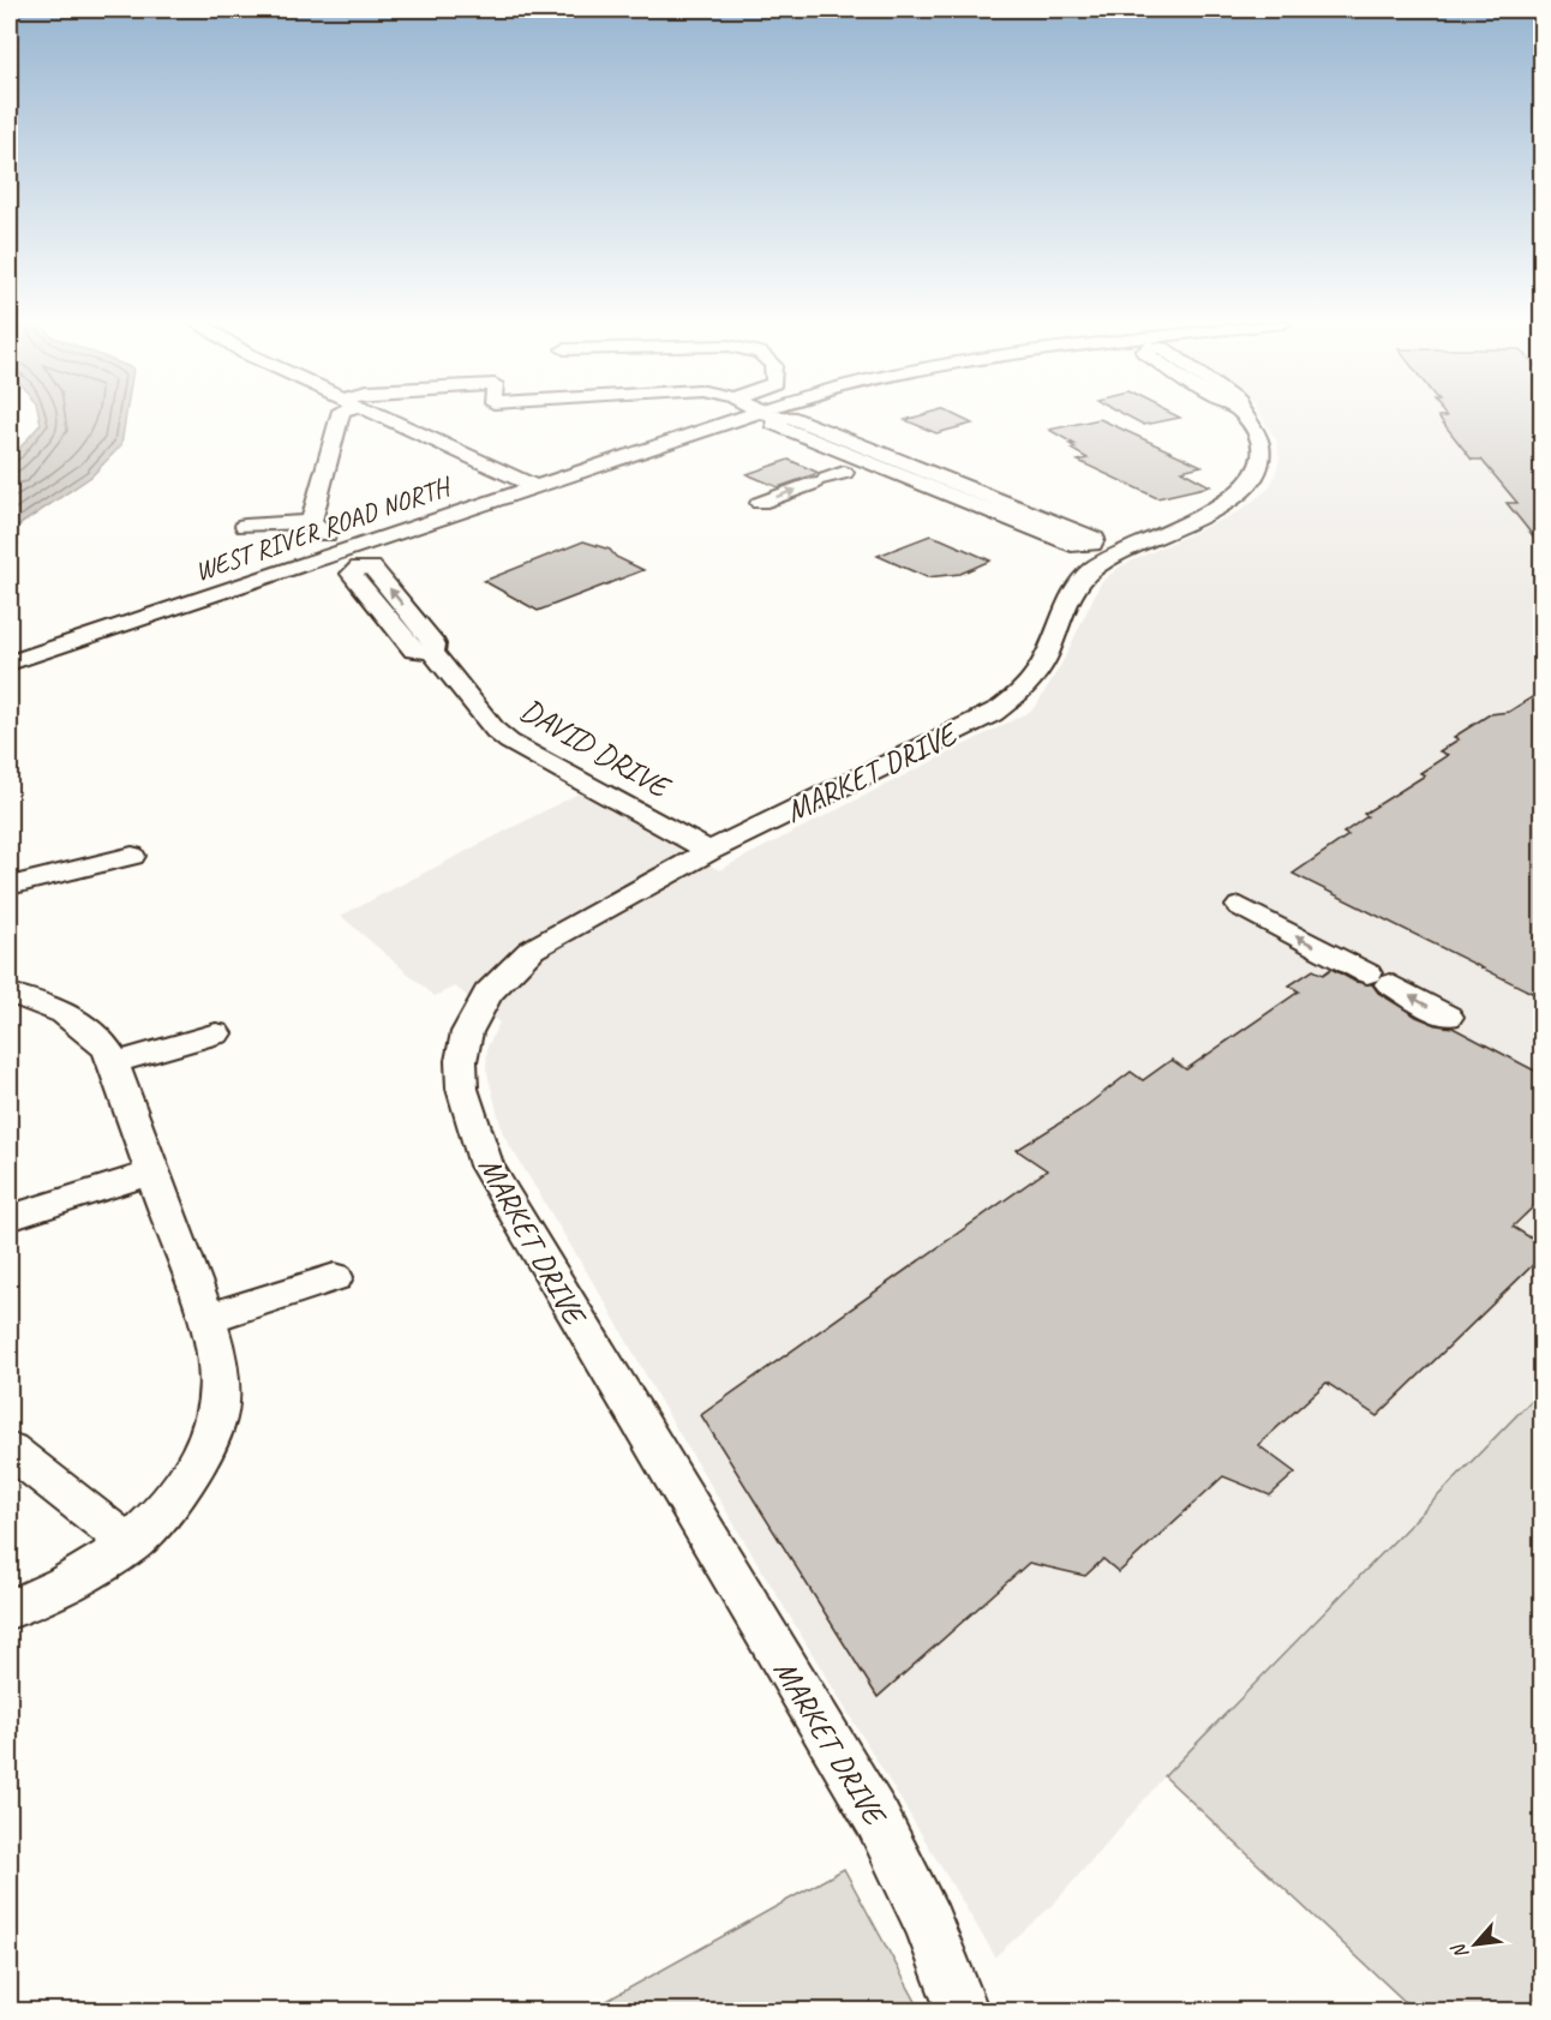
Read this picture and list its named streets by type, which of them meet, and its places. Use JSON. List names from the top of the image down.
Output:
{
  "streets": {
    "street": ["WEST RIVER ROAD NORTH", "DAVID DRIVE", "MARKET DRIVE"]
  },
  "crossings": [
    ["WEST RIVER ROAD NORTH", "DAVID DRIVE"],
    ["DAVID DRIVE", "MARKET DRIVE"]
  ],
  "north": "bottom left"
}
